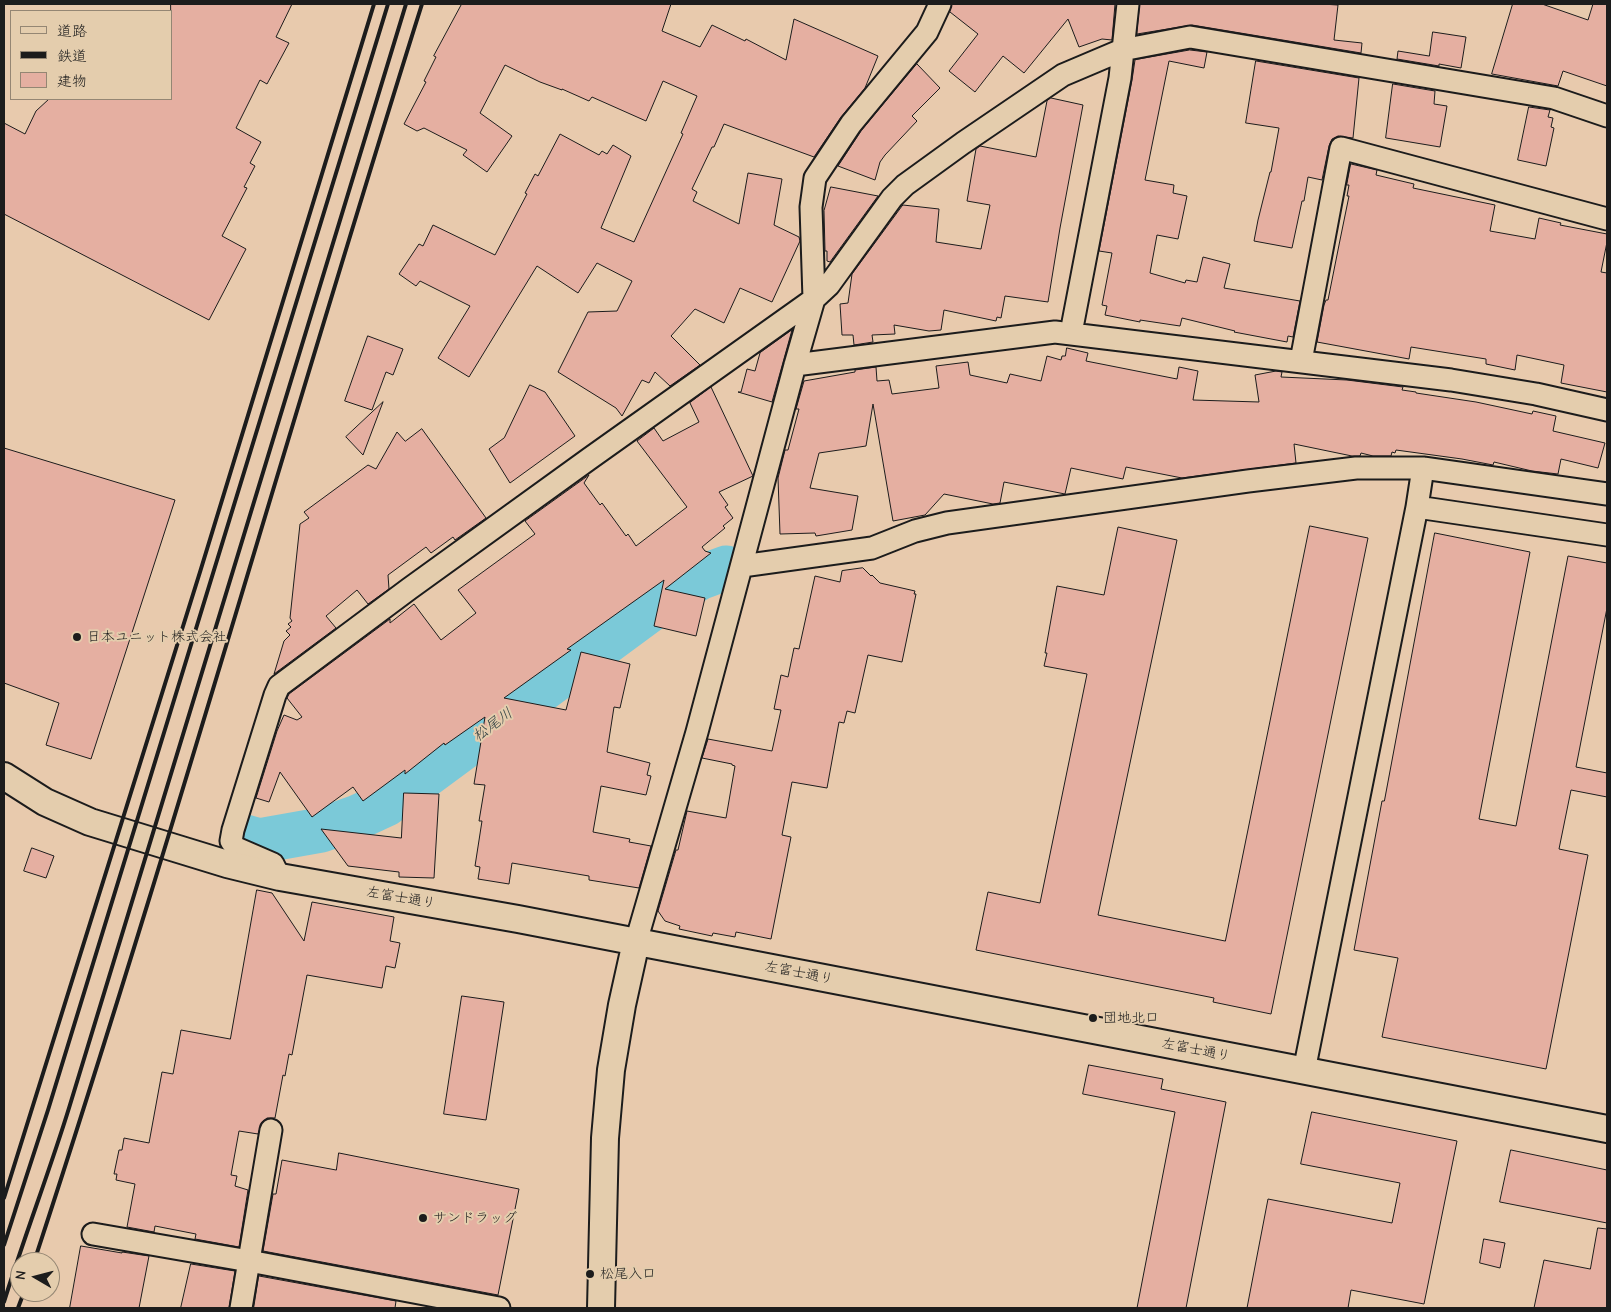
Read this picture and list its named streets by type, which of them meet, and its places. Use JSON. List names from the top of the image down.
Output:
{
  "streets": {
    "street": ["左富士通り"]
  },
  "water": ["松尾川"],
  "places": [
    "日本ユニット株式会社",
    "団地北口",
    "サンドラッグ",
    "松尾入口"
  ],
  "legend": ["道路", "鉄道", "建物"],
  "north": "left"
}
